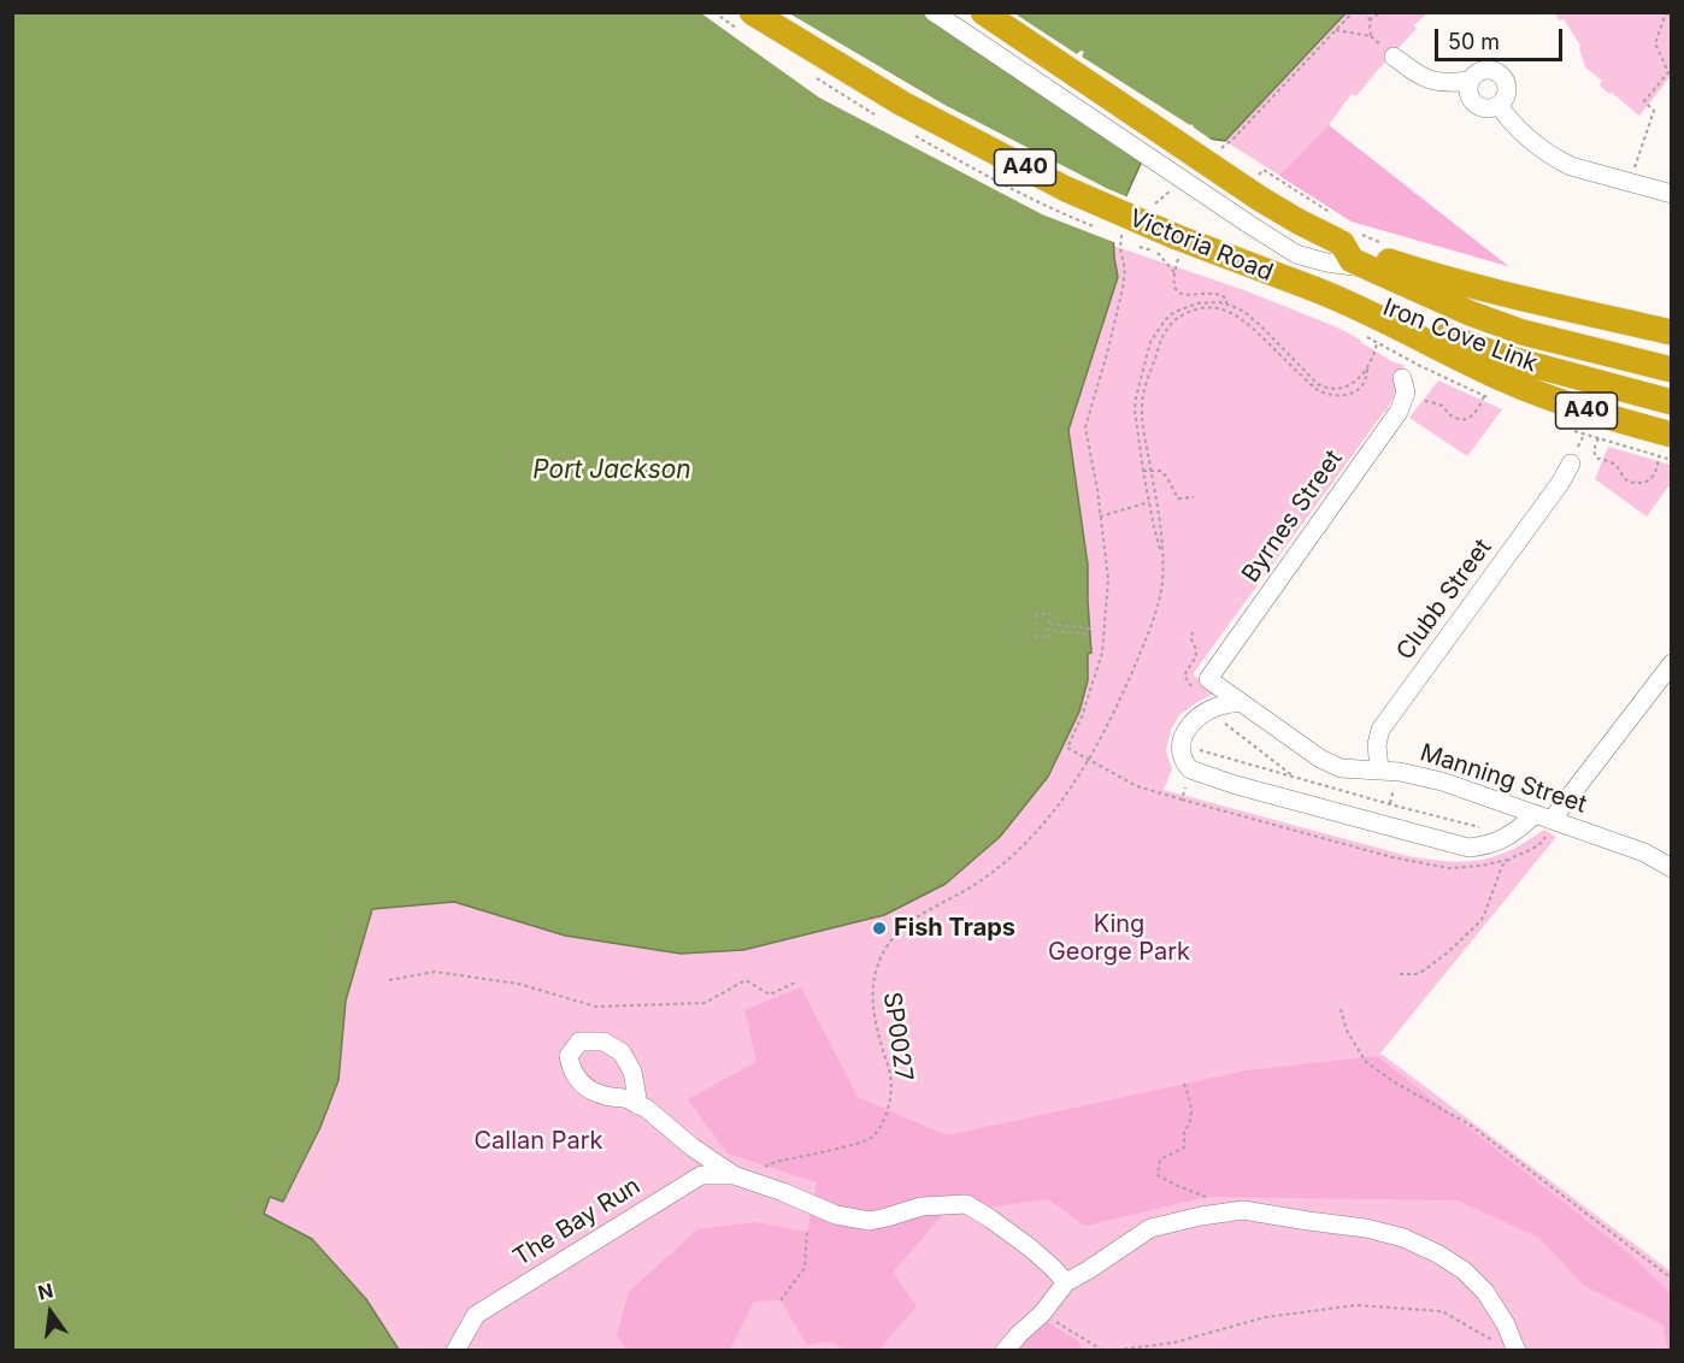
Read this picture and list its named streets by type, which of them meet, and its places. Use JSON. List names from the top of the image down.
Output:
{
  "streets": {
    "highway": ["A40", "Victoria Road", "Iron Cove Link"],
    "street": [
      "Byrnes Street",
      "Clubb Street",
      "Manning Street",
      "The Bay Run"
    ],
    "path": ["SP0027"]
  },
  "crossings": [
    ["Victoria Road", "Iron Cove Link"],
    ["Byrnes Street", "Manning Street"],
    ["Clubb Street", "Manning Street"],
    ["SP0027", "The Bay Run"]
  ],
  "water": ["Port Jackson"],
  "parks": ["King George Park", "Callan Park"],
  "places": ["Fish Traps"],
  "scale_bar": "50 m",
  "north": "top"
}
